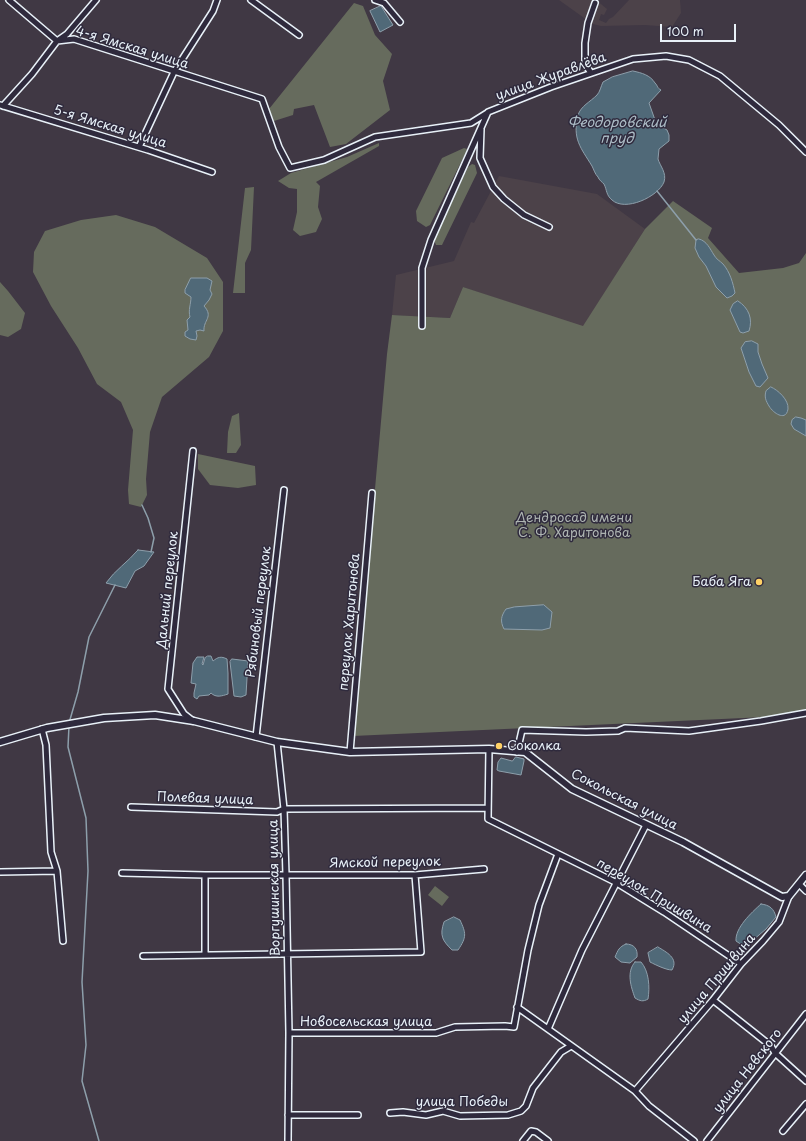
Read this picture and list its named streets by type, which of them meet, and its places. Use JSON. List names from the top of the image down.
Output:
{
  "streets": {
    "street": [
      "4-я Ямская улица",
      "улица Журавлёва",
      "5-я Ямская улица",
      "Дальний переулок",
      "Рябиновый переулок",
      "переулок Харитонова",
      "Полевая улица",
      "Сокольская улица",
      "Ямской переулок",
      "Воргушинская улица",
      "переулок Пришвина",
      "улица Пришвина",
      "Новосельская улица",
      "улица Невского",
      "улица Победы"
    ]
  },
  "crossings": [
    ["4-я Ямская улица", "улица Журавлёва"],
    ["Дальний переулок", "Сокольская улица"],
    ["Рябиновый переулок", "Сокольская улица"],
    ["переулок Харитонова", "Сокольская улица"],
    ["Полевая улица", "Воргушинская улица"],
    ["Сокольская улица", "Воргушинская улица"],
    ["Сокольская улица", "улица Пришвина"],
    ["Ямской переулок", "Воргушинская улица"],
    ["Воргушинская улица", "Новосельская улица"],
    ["переулок Пришвина", "улица Пришвина"]
  ],
  "water": ["Феодоровский пруд"],
  "parks": ["Дендросад имени С. Ф. Харитонова"],
  "places": ["Баба Яга", "Соколка"],
  "scale_bar": "100 m"
}
